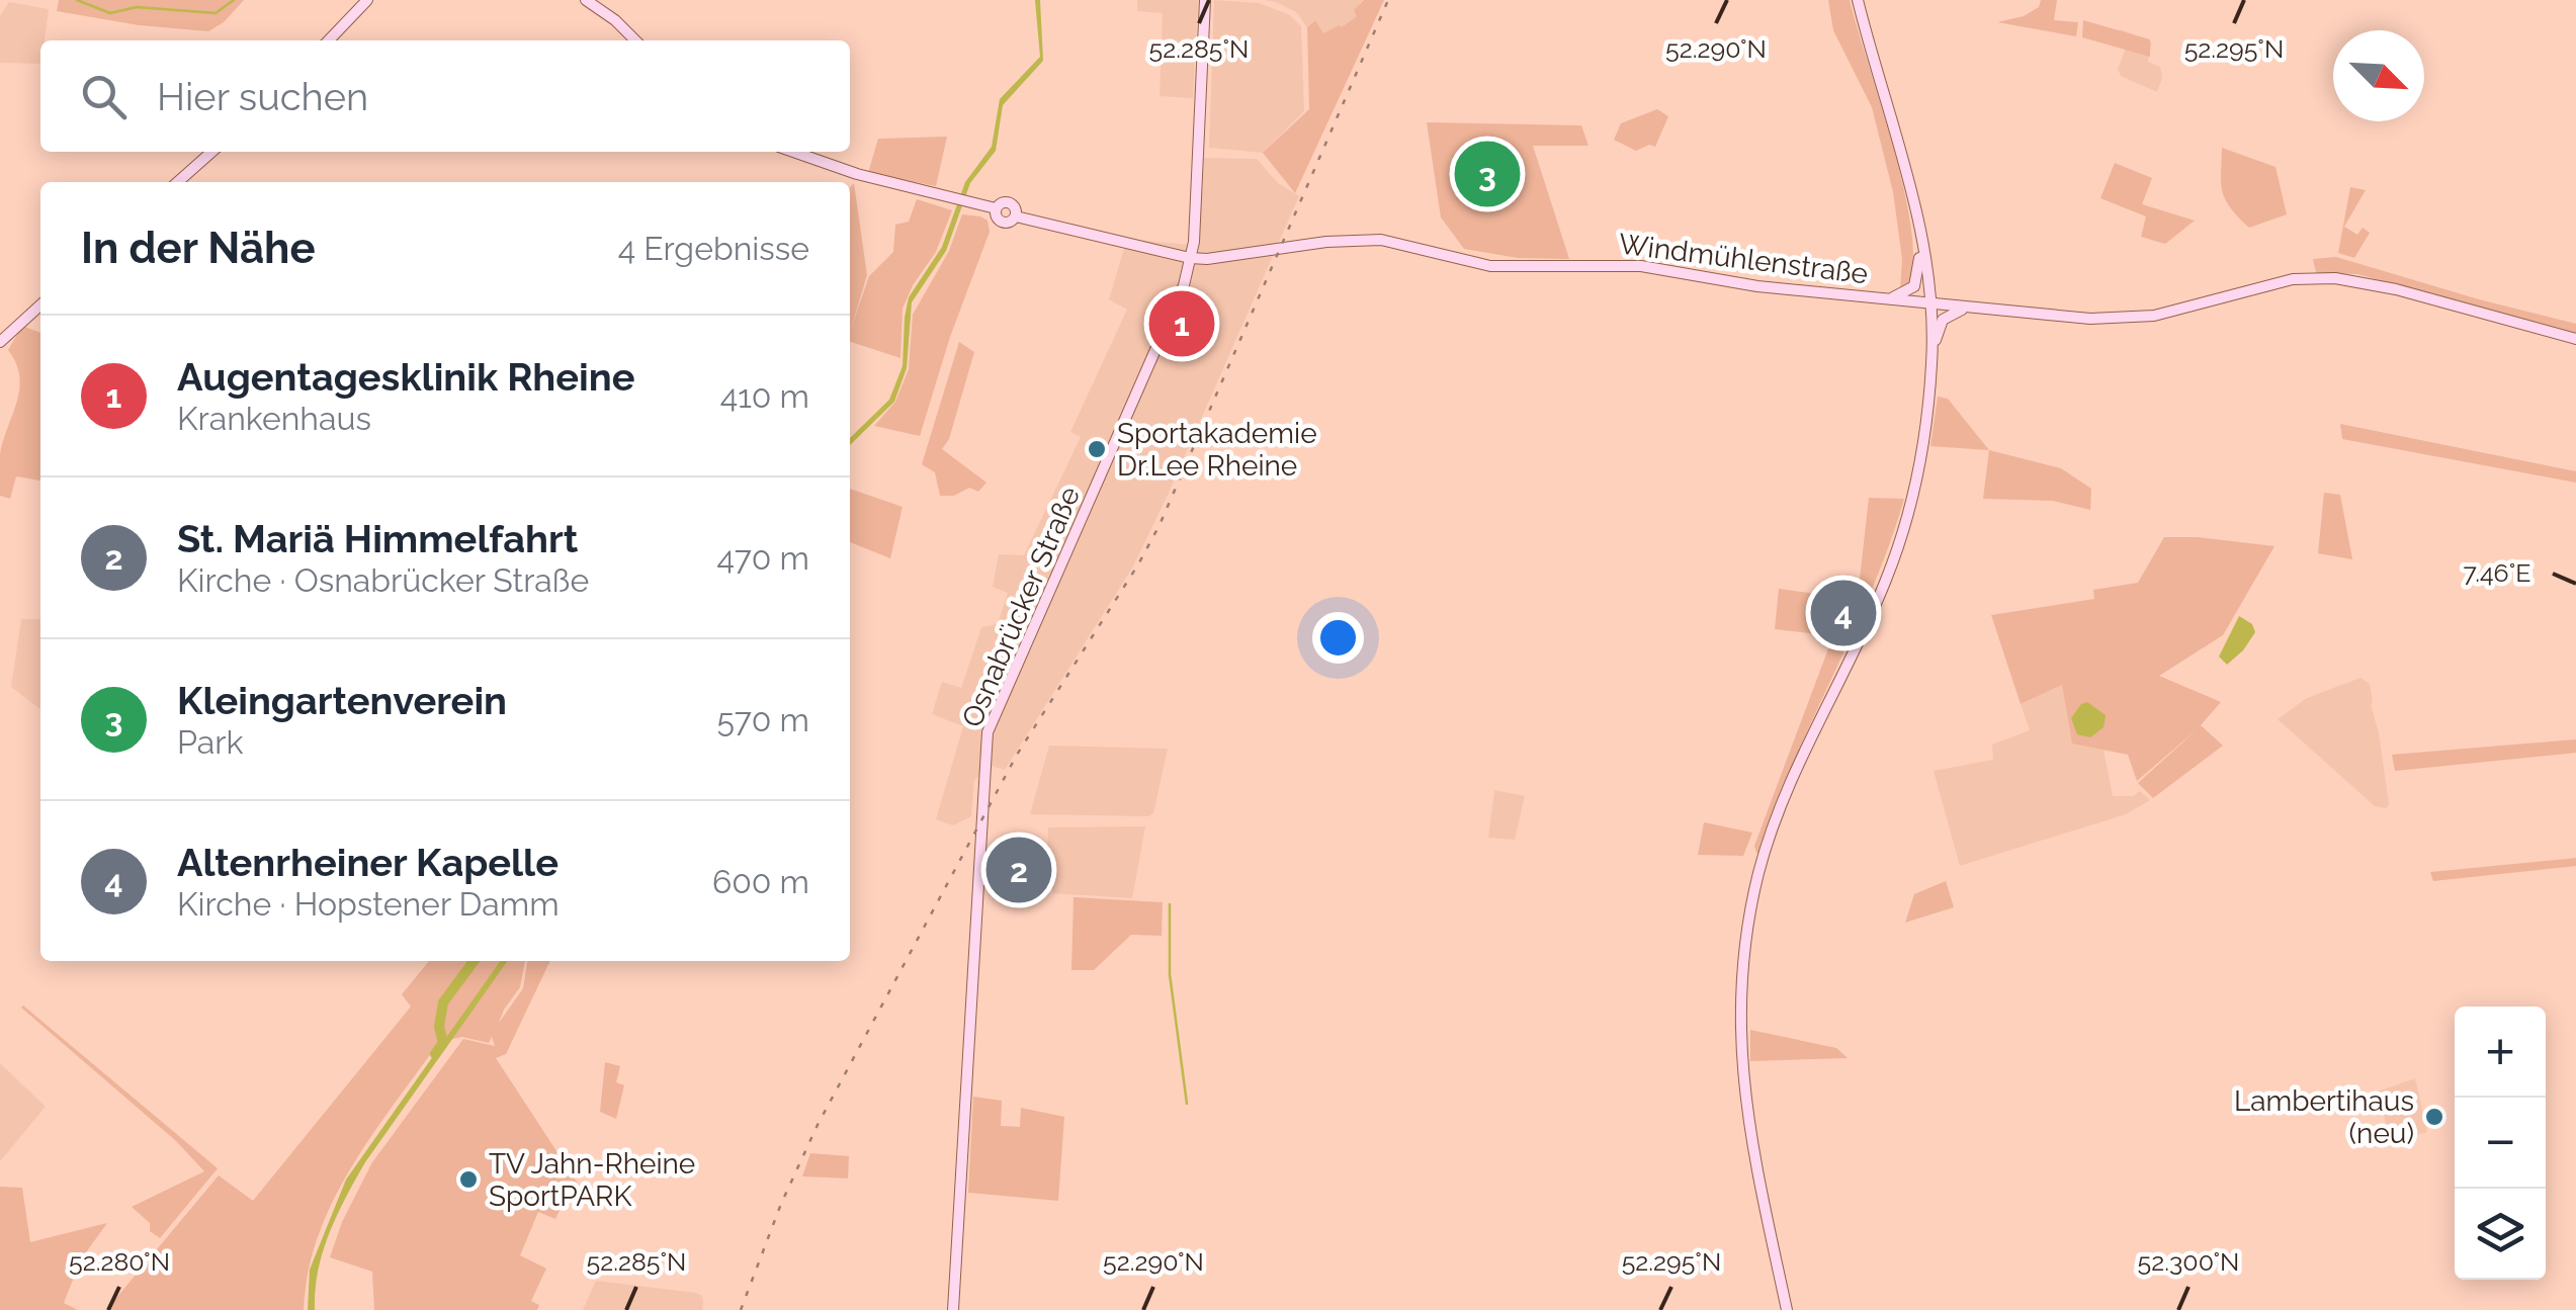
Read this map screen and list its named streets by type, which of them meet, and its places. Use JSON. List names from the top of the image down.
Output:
{
  "streets": {
    "main road": ["Windmühlenstraße", "Osnabrücker Straße"]
  },
  "crossings": [
    ["Windmühlenstraße", "Osnabrücker Straße"]
  ],
  "places": ["Sportakademie Dr.Lee Rheine", "Lambertihaus (neu)", "TV Jahn-Rheine SportPARK"],
  "north": "bottom right",
  "page": {
    "search": "Hier suchen",
    "pins": [
      "3",
      "1",
      "4",
      "2"
    ],
    "heading": ["In der Nähe", "4 Ergebnisse"],
    "list": [
      {
        "mark": "1",
        "name": "Augentagesklinik Rheine",
        "note": "Krankenhaus",
        "value": "410 m"
      },
      {
        "mark": "2",
        "name": "St. Mariä Himmelfahrt",
        "note": "Kirche · Osnabrücker Straße",
        "value": "470 m"
      },
      {
        "mark": "3",
        "name": "Kleingartenverein",
        "note": "Park",
        "value": "570 m"
      },
      {
        "mark": "4",
        "name": "Altenrheiner Kapelle",
        "note": "Kirche · Hopstener Damm",
        "value": "600 m"
      }
    ],
    "map_buttons": ["+", "−"]
  },
  "coordinates": [
    "52.285°N",
    "52.290°N",
    "52.295°N",
    "7.46°E",
    "52.280°N",
    "52.300°N"
  ]
}
